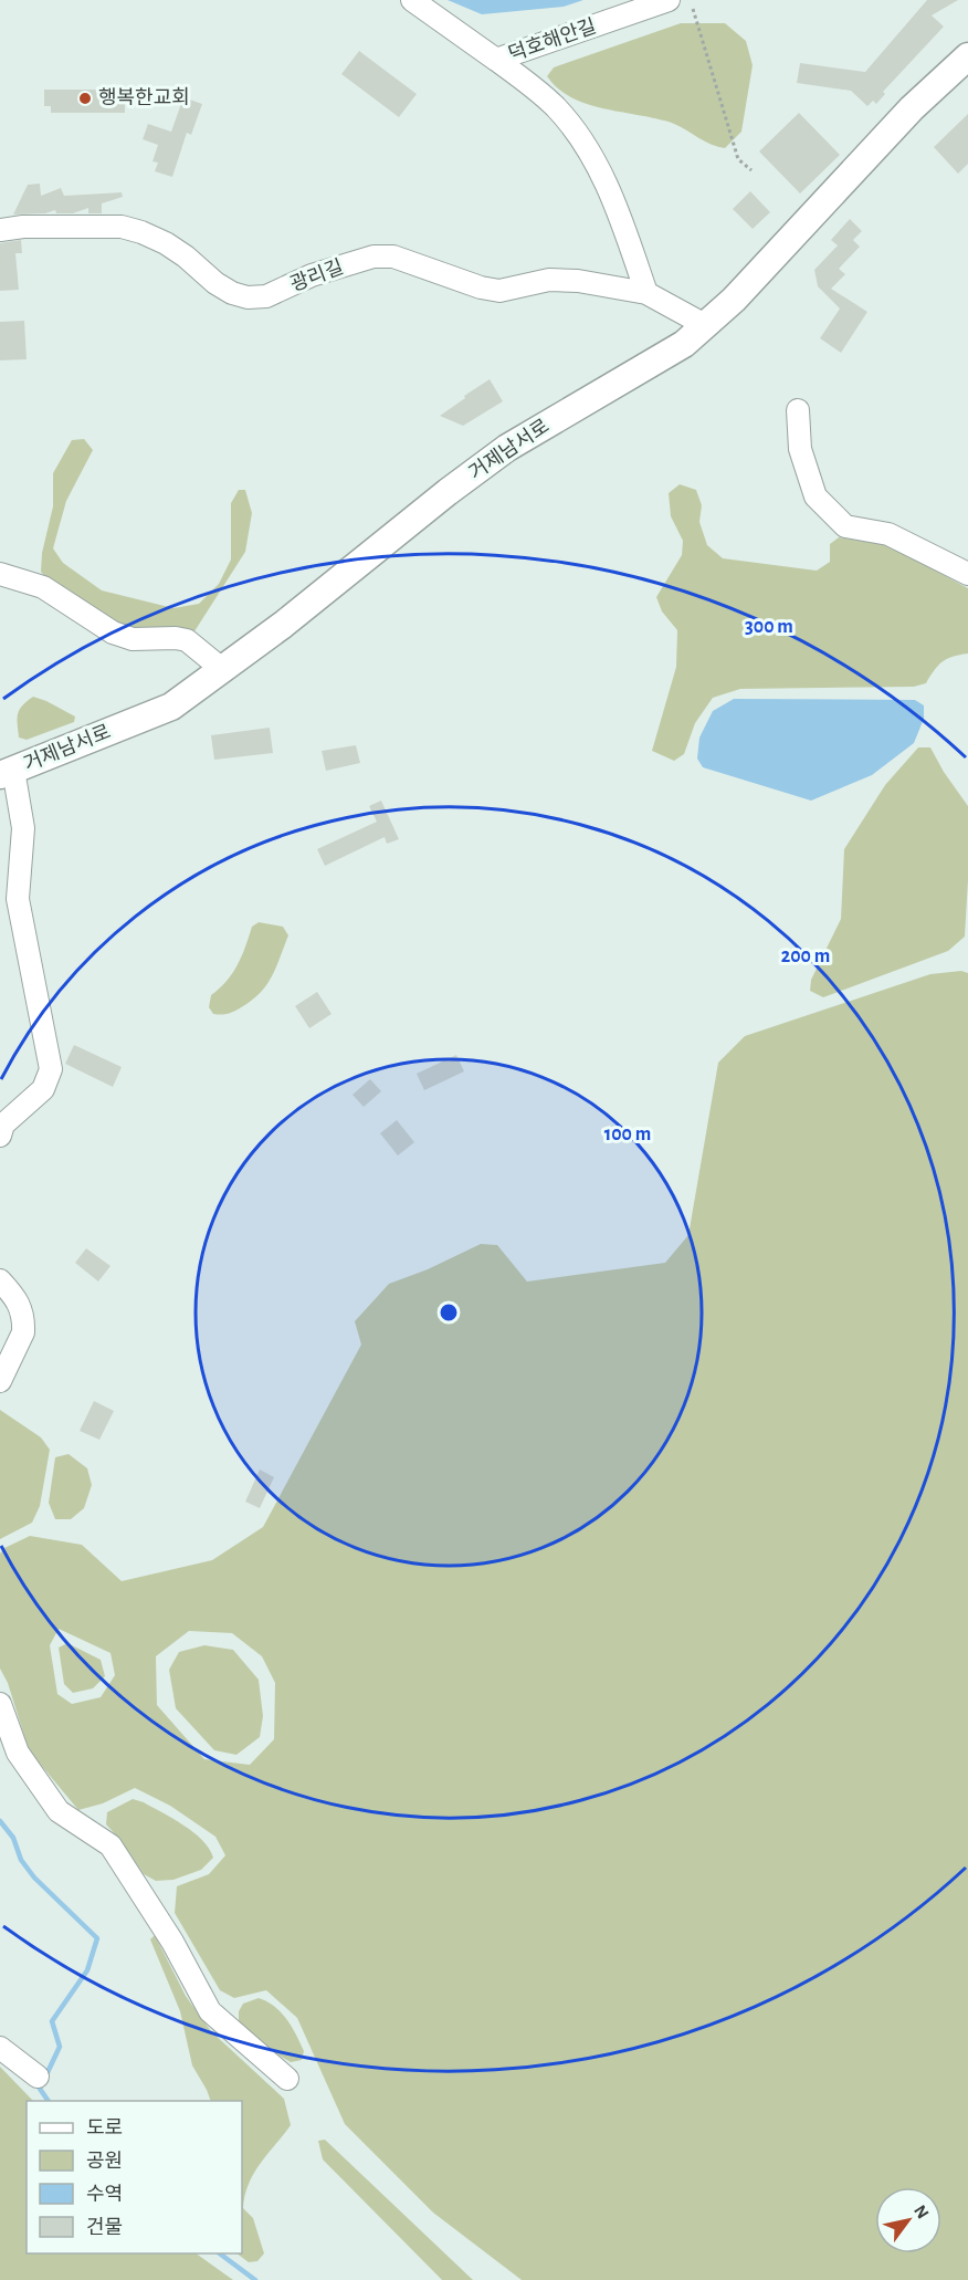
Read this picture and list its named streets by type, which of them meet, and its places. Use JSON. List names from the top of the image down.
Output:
{
  "streets": {
    "main road": ["거제남서로"],
    "street": ["덕호해안길", "광리길"]
  },
  "crossings": [
    ["광리길", "거제남서로"]
  ],
  "places": ["행복한교회"],
  "legend": [
    "도로",
    "공원",
    "수역",
    "건물"
  ],
  "north": "top right",
  "rings": ["300 m", "200 m", "100 m"]
}
